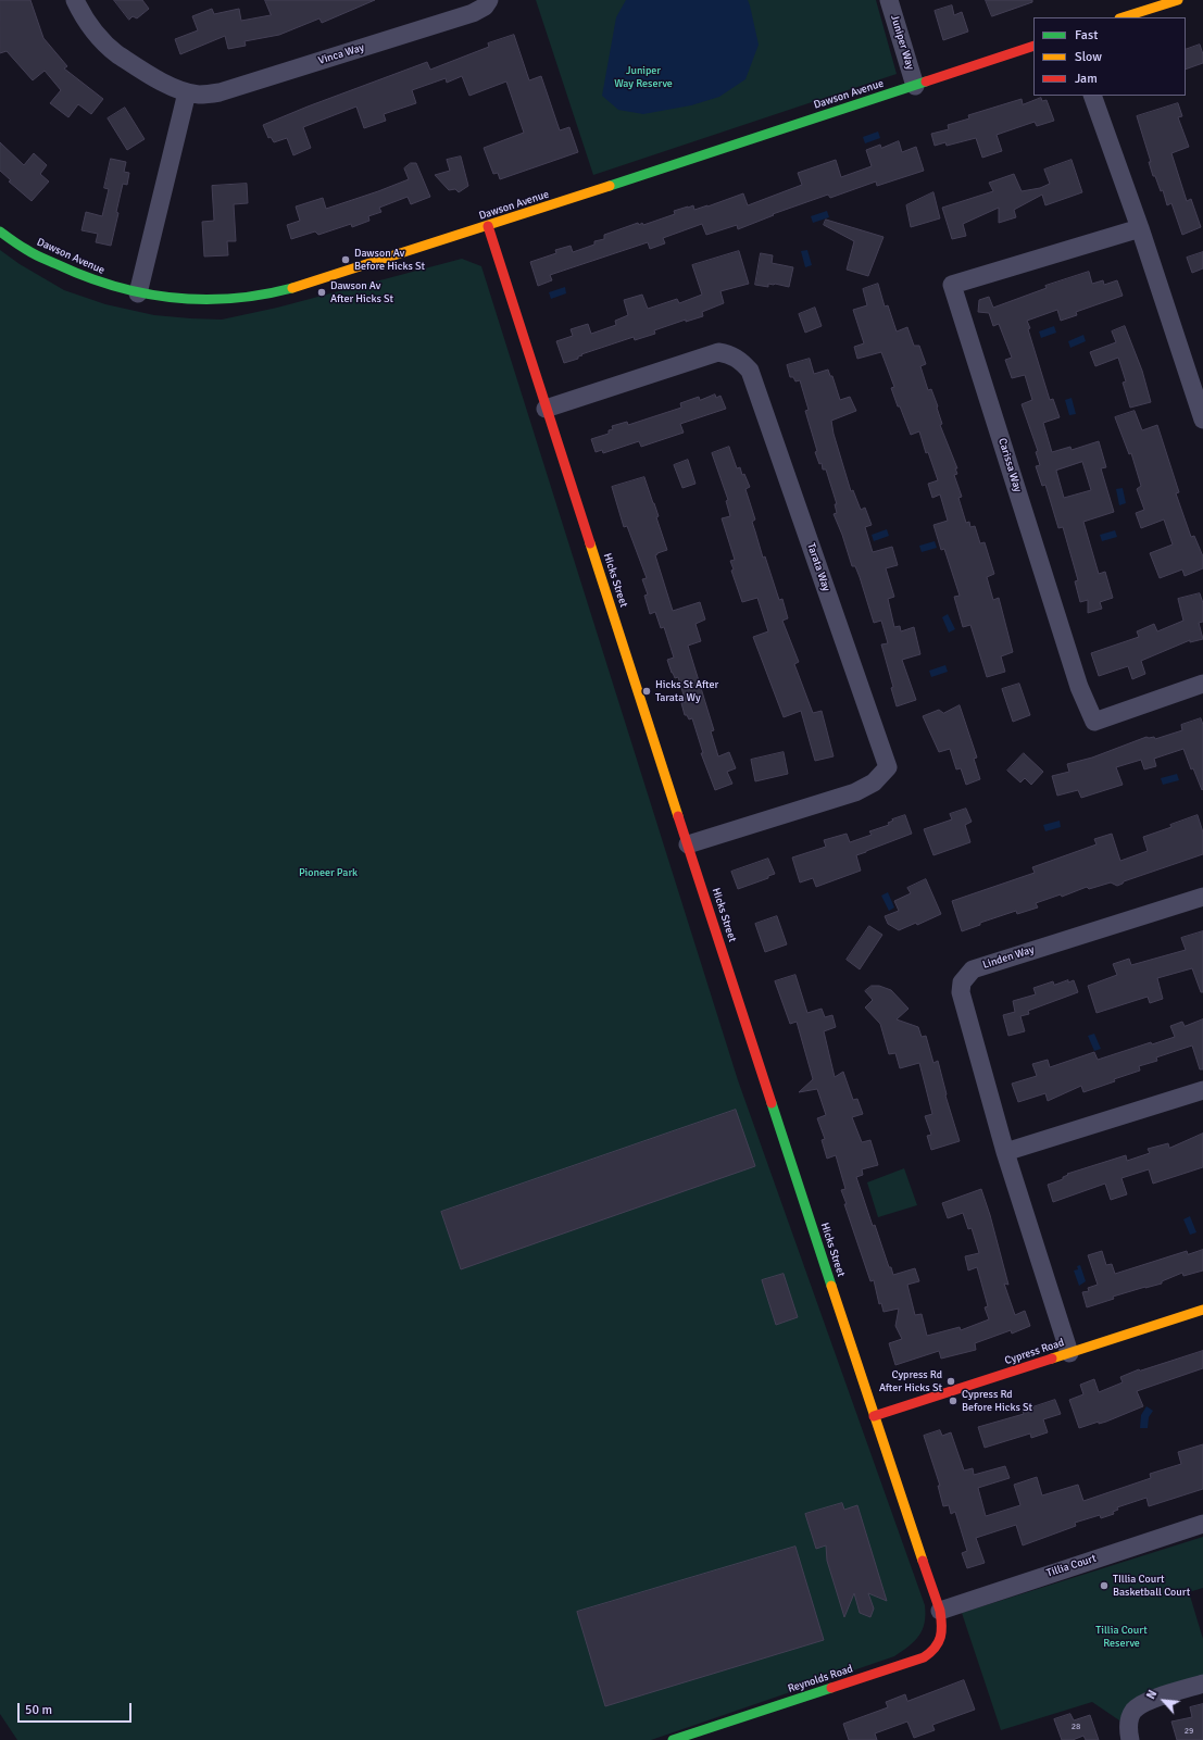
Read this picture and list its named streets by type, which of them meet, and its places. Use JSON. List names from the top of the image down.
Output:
{
  "streets": {
    "street": [
      "Juniper Way",
      "Vinca Way",
      "Dawson Avenue",
      "Carissa Way",
      "Tarata Way",
      "Hicks Street",
      "Linden Way",
      "Cypress Road",
      "Tillia Court",
      "Reynolds Road"
    ]
  },
  "crossings": [
    ["Juniper Way", "Dawson Avenue"],
    ["Dawson Avenue", "Hicks Street"],
    ["Tarata Way", "Hicks Street"],
    ["Hicks Street", "Cypress Road"],
    ["Hicks Street", "Tillia Court"],
    ["Hicks Street", "Reynolds Road"],
    ["Linden Way", "Cypress Road"],
    ["Tillia Court", "Reynolds Road"]
  ],
  "parks": ["Juniper Way Reserve", "Pioneer Park", "Tillia Court Reserve"],
  "places": [
    "Dawson Av Before Hicks St",
    "Dawson Av After Hicks St",
    "Hicks St After Tarata Wy",
    "Cypress Rd After Hicks St",
    "Cypress Rd Before Hicks St",
    "TIllia Court Basketball Court"
  ],
  "house_numbers": ["28", "29"],
  "legend": ["Fast", "Slow", "Jam"],
  "scale_bar": "50 m",
  "north": "top left"
}
